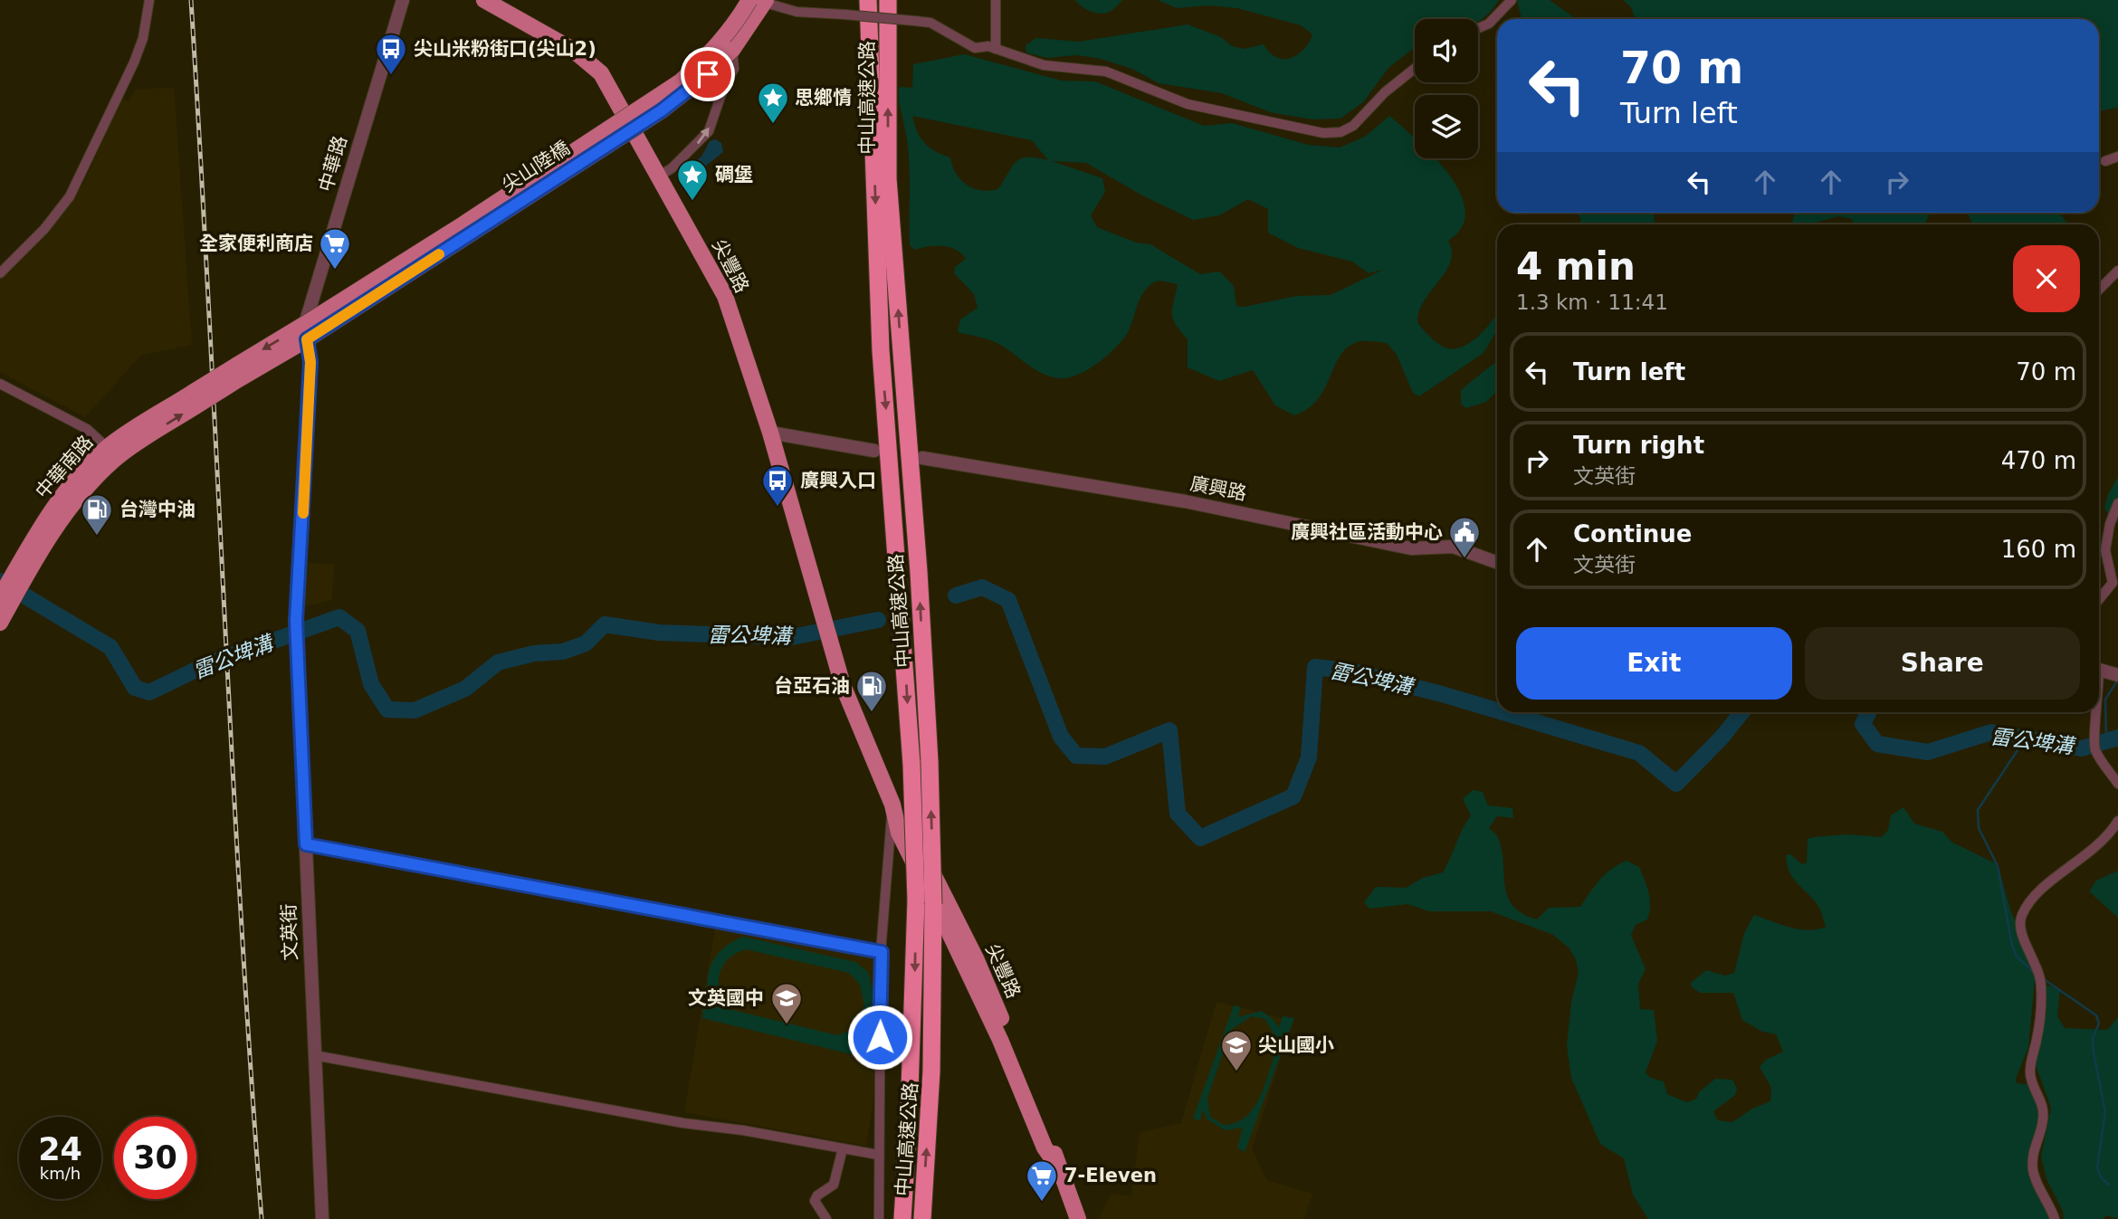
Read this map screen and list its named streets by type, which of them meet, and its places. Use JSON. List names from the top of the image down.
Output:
{
  "streets": {
    "highway": ["中山高速公路"],
    "main road": ["尖山陸橋", "尖豐路", "中華南路"],
    "street": ["中華路", "廣興路", "文英街"]
  },
  "crossings": [
    ["中華路", "尖山陸橋"],
    ["中華路", "中華南路"],
    ["中華路", "文英街"],
    ["尖山陸橋", "中華南路"],
    ["尖山陸橋", "文英街"],
    ["中華南路", "文英街"]
  ],
  "water": ["雷公埤溝"],
  "places": {
    "bus stop": ["尖山米粉街口(尖山2)", "廣興入口"],
    "place": ["思鄉情", "碉堡"],
    "supermarket": ["全家便利商店", "7-Eleven"],
    "fuel station": ["台灣中油", "台亞石油"],
    "public building": ["廣興社區活動中心"],
    "school or university": ["文英國中", "尖山國小"]
  },
  "page": {
    "turn": ["70 m", "Turn left"],
    "heading": ["4 min", "1.3 km · 11:41"],
    "list": [
      {
        "name": "Turn left",
        "value": "70 m"
      },
      {
        "name": "Turn right",
        "note": "文英街",
        "value": "470 m"
      },
      {
        "name": "Continue",
        "note": "文英街",
        "value": "160 m"
      }
    ],
    "buttons": ["Exit", "Share"],
    "speed": "24 km/h",
    "limit": "30"
  }
}
